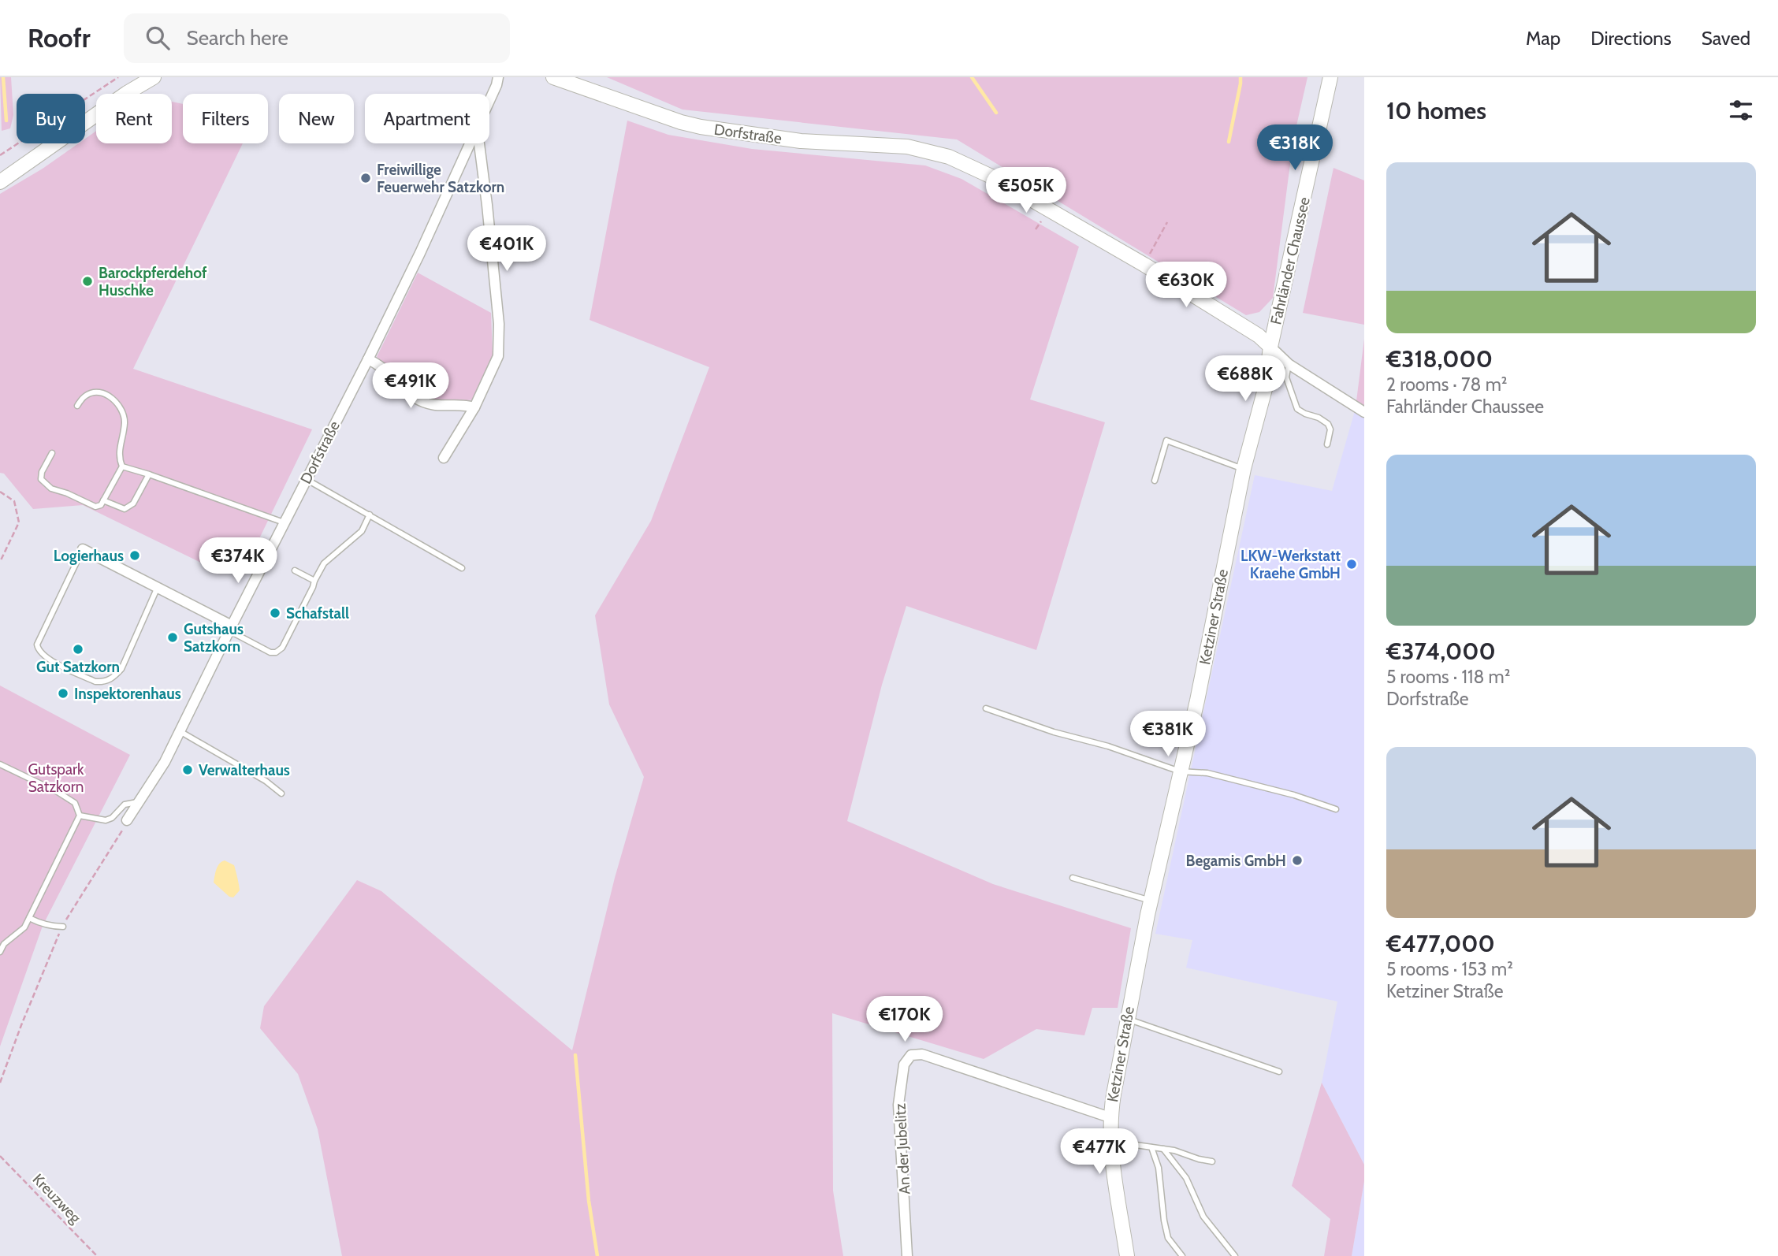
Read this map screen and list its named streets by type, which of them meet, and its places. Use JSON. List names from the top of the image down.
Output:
{
  "streets": {
    "street": [
      "Dorfstraße",
      "Fahrländer Chaussee",
      "Ketziner Straße",
      "An der Jubelitz"
    ],
    "path": ["Kreuzweg"]
  },
  "crossings": [
    ["Fahrländer Chaussee", "Ketziner Straße"],
    ["Ketziner Straße", "An der Jubelitz"]
  ],
  "parks": ["Gutspark Satzkorn"],
  "places": [
    "Freiwillige Feuerwehr Satzkorn",
    "Barockpferdehof Huschke",
    "Logierhaus",
    "LKW-Werkstatt Kraehe GmbH",
    "Schafstall",
    "Gutshaus Satzkorn",
    "Gut Satzkorn",
    "Inspektorenhaus",
    "Verwalterhaus",
    "Begamis GmbH"
  ],
  "page": {
    "header": "Roofr",
    "search": "Search here",
    "nav": ["Map", "Directions", "Saved"],
    "heading": "10 homes",
    "chip": [
      "Buy",
      "Rent",
      "Filters",
      "New",
      "Apartment"
    ],
    "price": [
      "€318K",
      "€505K",
      "€401K",
      "€630K",
      "€688K",
      "€491K",
      "€374K",
      "€381K",
      "€170K",
      "€477K"
    ],
    "list": [
      {
        "name": "€318,000",
        "note": "2 rooms · 78 m² · Fahrländer Chaussee"
      },
      {
        "name": "€374,000",
        "note": "5 rooms · 118 m² · Dorfstraße"
      },
      {
        "name": "€477,000",
        "note": "5 rooms · 153 m² · Ketziner Straße"
      }
    ]
  }
}
